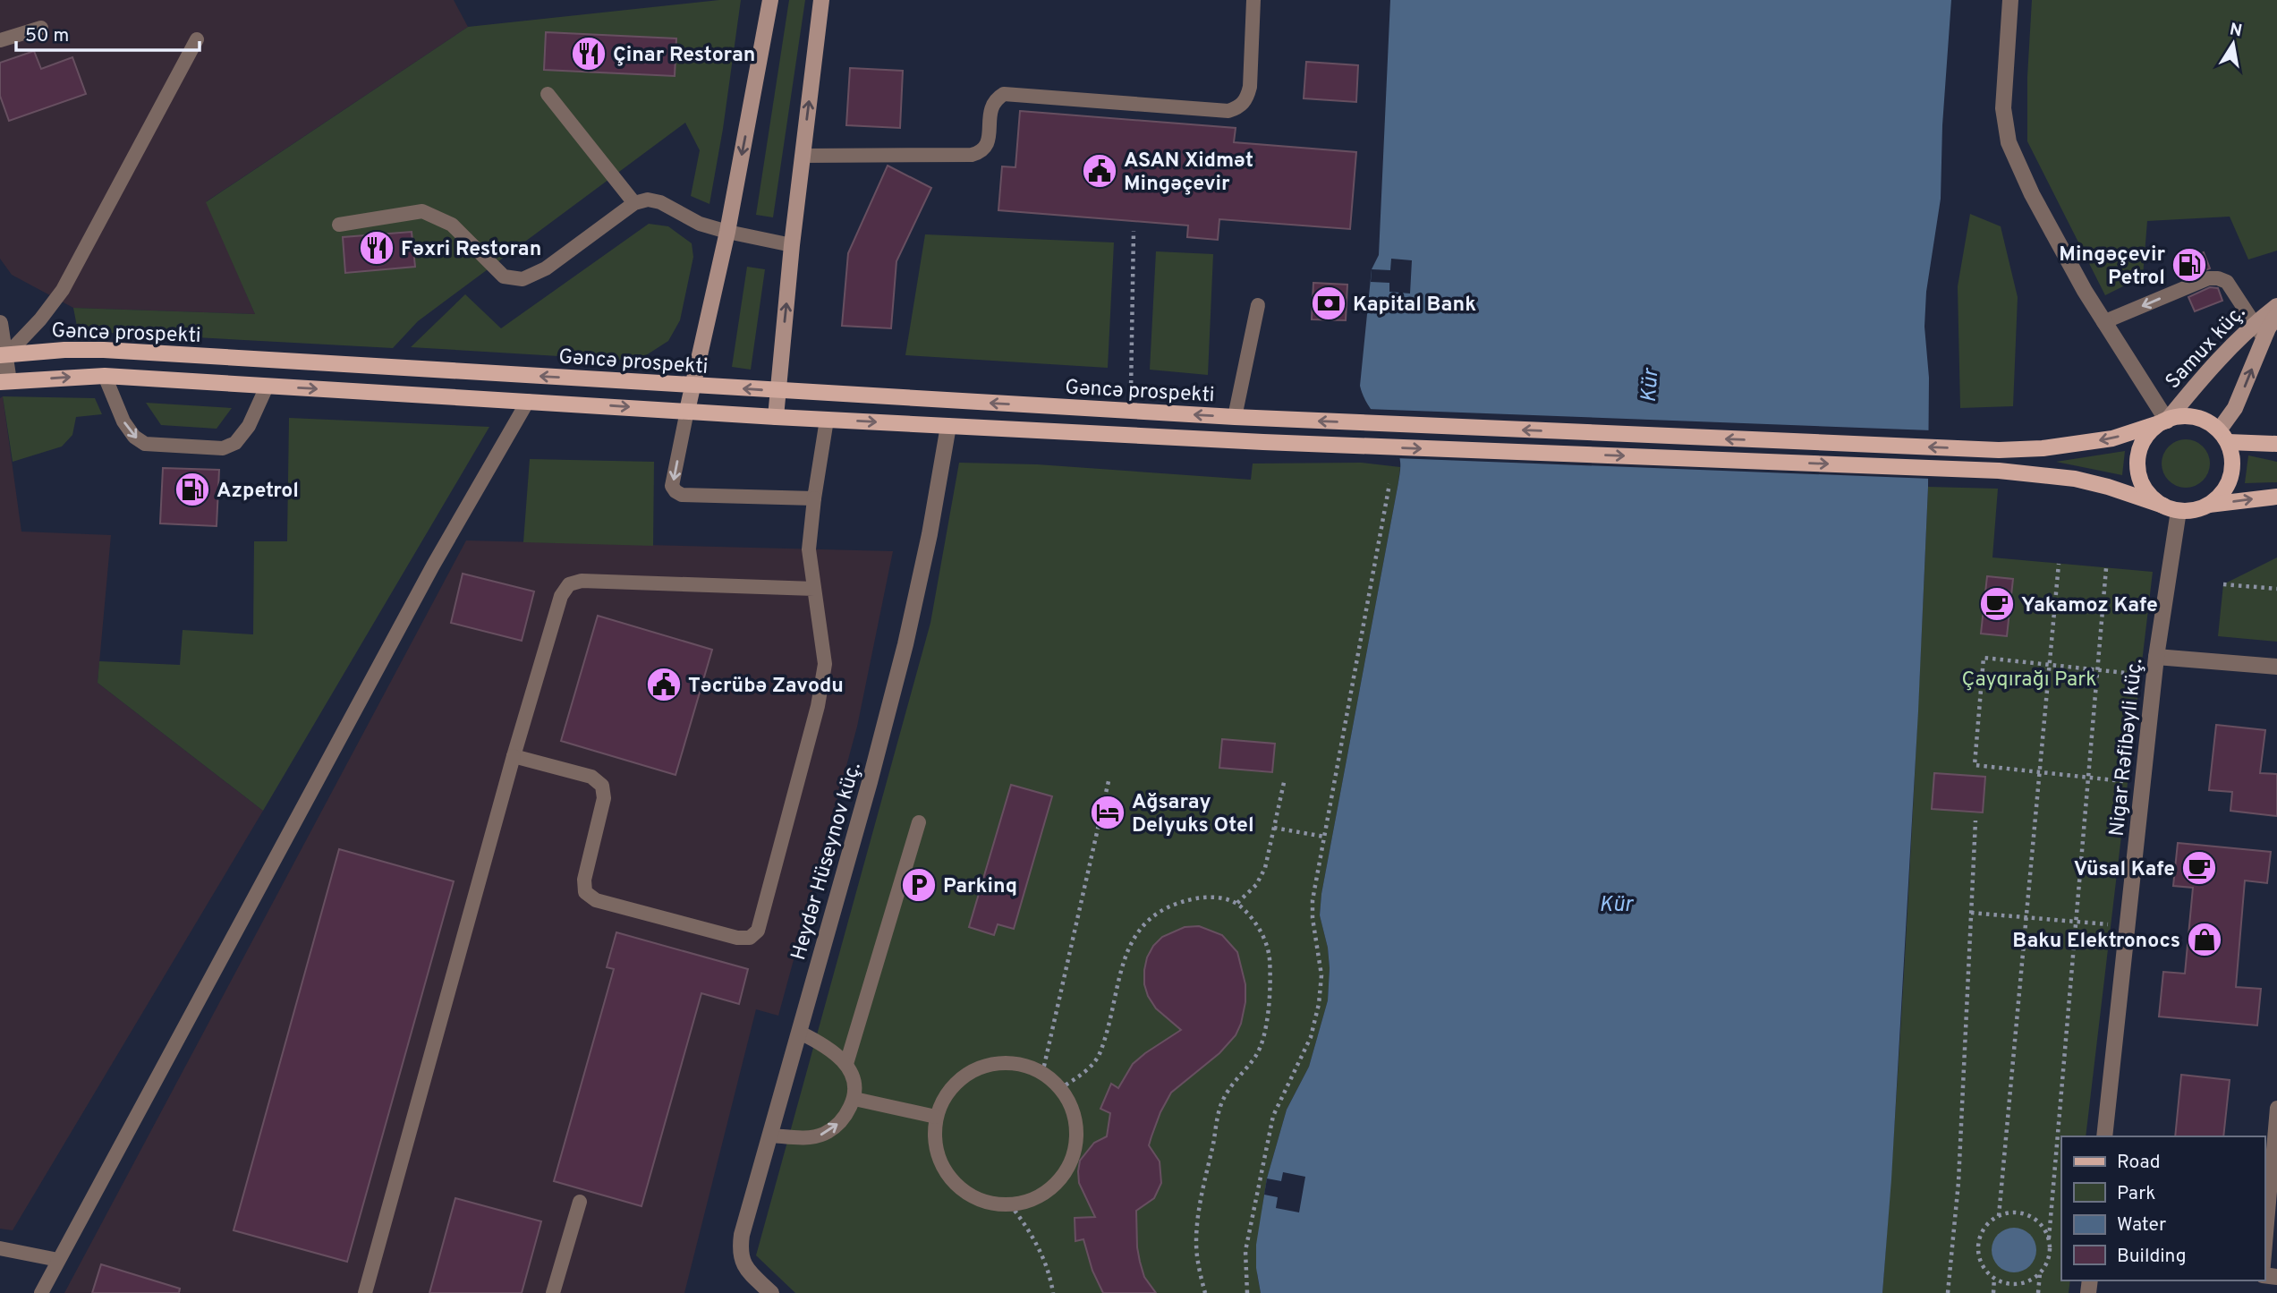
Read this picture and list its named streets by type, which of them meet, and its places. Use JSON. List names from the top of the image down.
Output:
{
  "streets": {
    "main road": ["Gəncə prospekti", "Samux küç."],
    "street": ["Nigar Rəfibəyli küç.", "Heydər Hüseynov küç."]
  },
  "crossings": [
    ["Gəncə prospekti", "Samux küç."],
    ["Gəncə prospekti", "Nigar Rəfibəyli küç."],
    ["Samux küç.", "Nigar Rəfibəyli küç."]
  ],
  "water": ["Kür"],
  "parks": ["Çayqırağı Park"],
  "places": {
    "restaurant": ["Çinar Restoran", "Fəxri Restoran"],
    "public building": ["ASAN Xidmət Mingəçevir", "Təcrübə Zavodu"],
    "fuel station": ["Mingəçevir Petrol", "Azpetrol"],
    "bank": ["Kapital Bank"],
    "cafe": ["Yakamoz Kafe", "Vüsal Kafe"],
    "hotel": ["Ağsaray Delyuks Otel"],
    "parking": ["Parkinq"],
    "shop": ["Baku Elektronocs"]
  },
  "legend": [
    "Road",
    "Park",
    "Water",
    "Building"
  ],
  "scale_bar": "50 m",
  "north": "top"
}
